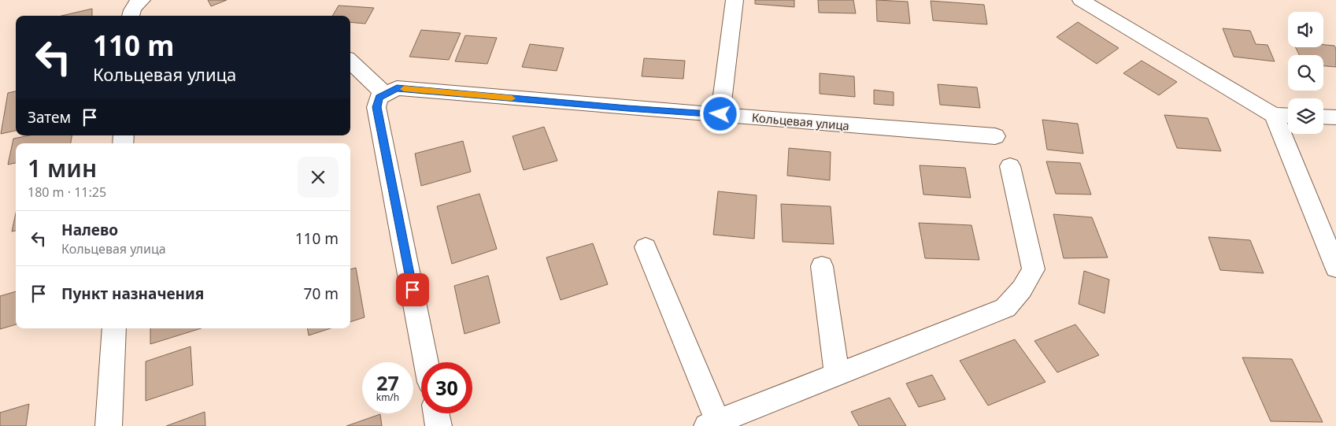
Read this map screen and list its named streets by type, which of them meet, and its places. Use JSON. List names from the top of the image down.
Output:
{
  "streets": {
    "street": ["Кольцевая улица"]
  },
  "page": {
    "turn": ["110 m", "Кольцевая улица"],
    "then": "Затем",
    "heading": ["1 мин", "180 m · 11:25"],
    "list": [
      {
        "name": "Налево",
        "note": "Кольцевая улица",
        "value": "110 m"
      },
      {
        "name": "Пункт назначения",
        "value": "70 m"
      }
    ],
    "speed": "27 km/h",
    "limit": "30"
  }
}
